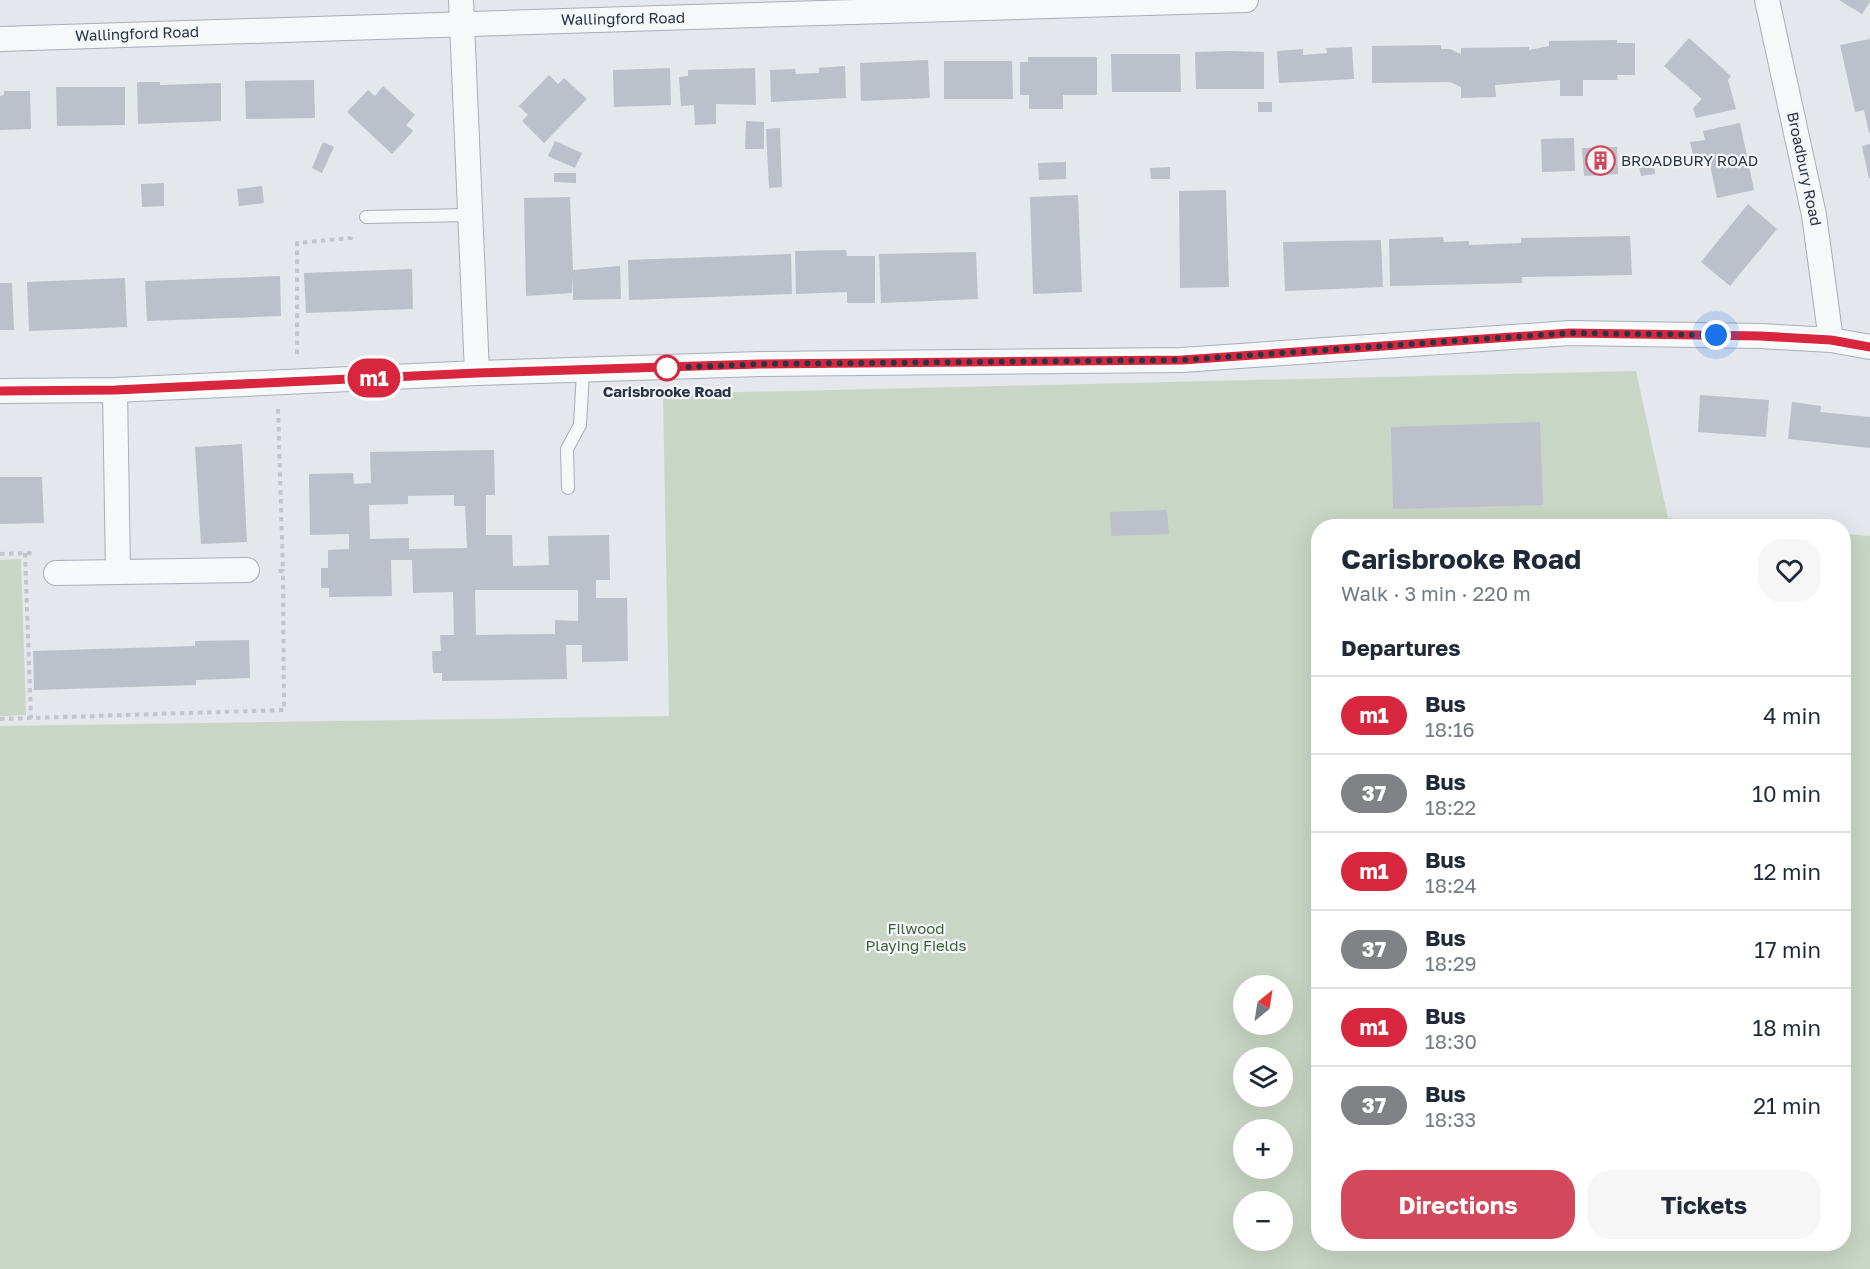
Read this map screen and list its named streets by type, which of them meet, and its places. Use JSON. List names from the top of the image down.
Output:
{
  "streets": {
    "street": ["Wallingford Road", "Broadbury Road"]
  },
  "parks": ["Filwood Playing Fields"],
  "places": {
    "building": ["BROADBURY ROAD"],
    "other": ["Carisbrooke Road"]
  },
  "lines": ["bus line m1"],
  "north": "top right",
  "page": {
    "on_map": "m1",
    "heading": [
      ["Carisbrooke Road", "Walk · 3 min · 220 m"],
      "Departures"
    ],
    "list": [
      {
        "mark": "m1",
        "name": "Bus",
        "note": "18:16",
        "value": "4 min"
      },
      {
        "mark": "37",
        "name": "Bus",
        "note": "18:22",
        "value": "10 min"
      },
      {
        "mark": "m1",
        "name": "Bus",
        "note": "18:24",
        "value": "12 min"
      },
      {
        "mark": "37",
        "name": "Bus",
        "note": "18:29",
        "value": "17 min"
      },
      {
        "mark": "m1",
        "name": "Bus",
        "note": "18:30",
        "value": "18 min"
      },
      {
        "mark": "37",
        "name": "Bus",
        "note": "18:33",
        "value": "21 min"
      }
    ],
    "map_buttons": ["+", "−"],
    "buttons": ["Directions", "Tickets"]
  }
}
